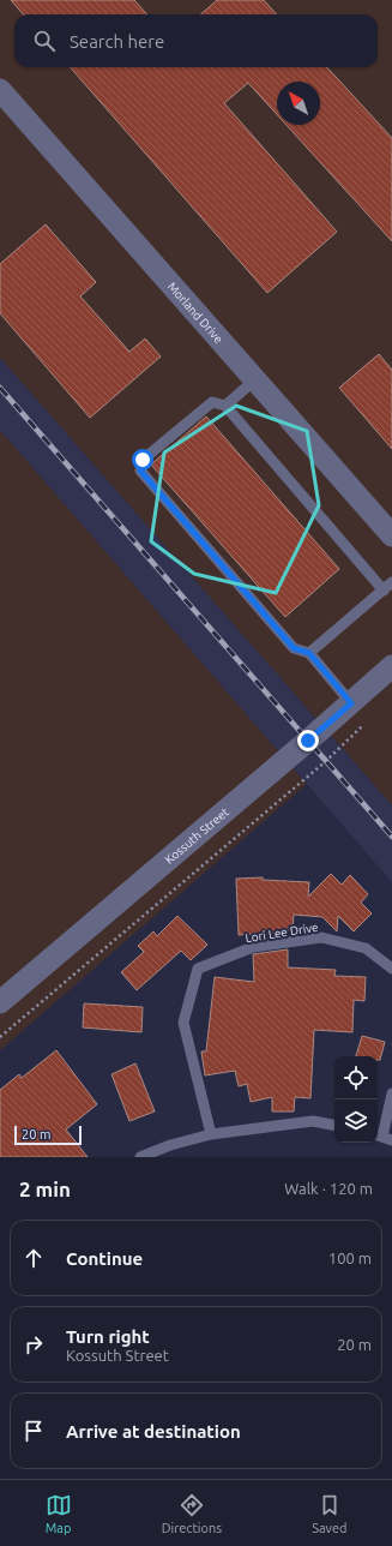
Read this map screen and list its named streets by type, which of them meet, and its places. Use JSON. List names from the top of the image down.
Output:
{
  "streets": {
    "street": ["Morland Drive", "Kossuth Street"],
    "lane": ["Lori Lee Drive"]
  },
  "scale_bar": "20 m",
  "north": "top left",
  "page": {
    "search": "Search here",
    "scale": "20 m",
    "heading": ["2 min", "Walk · 120 m"],
    "list": [
      ["Continue", "100 m"],
      ["Turn right", "Kossuth Street", "20 m"],
      "Arrive at destination"
    ],
    "nav": ["Map", "Directions", "Saved"]
  }
}
